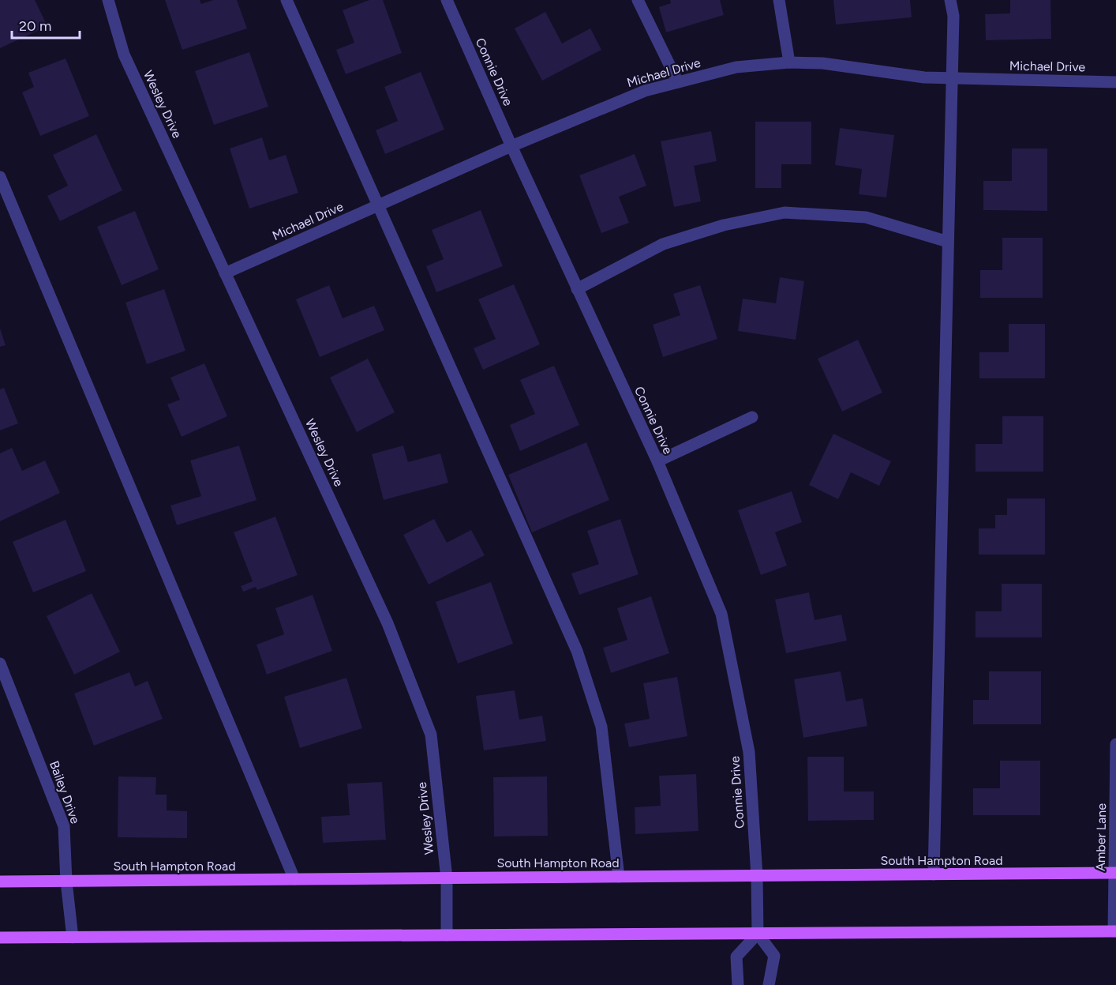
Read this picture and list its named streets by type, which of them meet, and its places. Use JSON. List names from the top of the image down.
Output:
{
  "streets": {
    "main road": ["South Hampton Road"],
    "street": [
      "Michael Drive",
      "Connie Drive",
      "Wesley Drive",
      "Bailey Drive",
      "Amber Lane"
    ]
  },
  "crossings": [
    ["Michael Drive", "Connie Drive"],
    ["Michael Drive", "Wesley Drive"],
    ["Connie Drive", "South Hampton Road"],
    ["Wesley Drive", "South Hampton Road"],
    ["Bailey Drive", "South Hampton Road"],
    ["Amber Lane", "South Hampton Road"]
  ],
  "scale_bar": "20 m"
}
